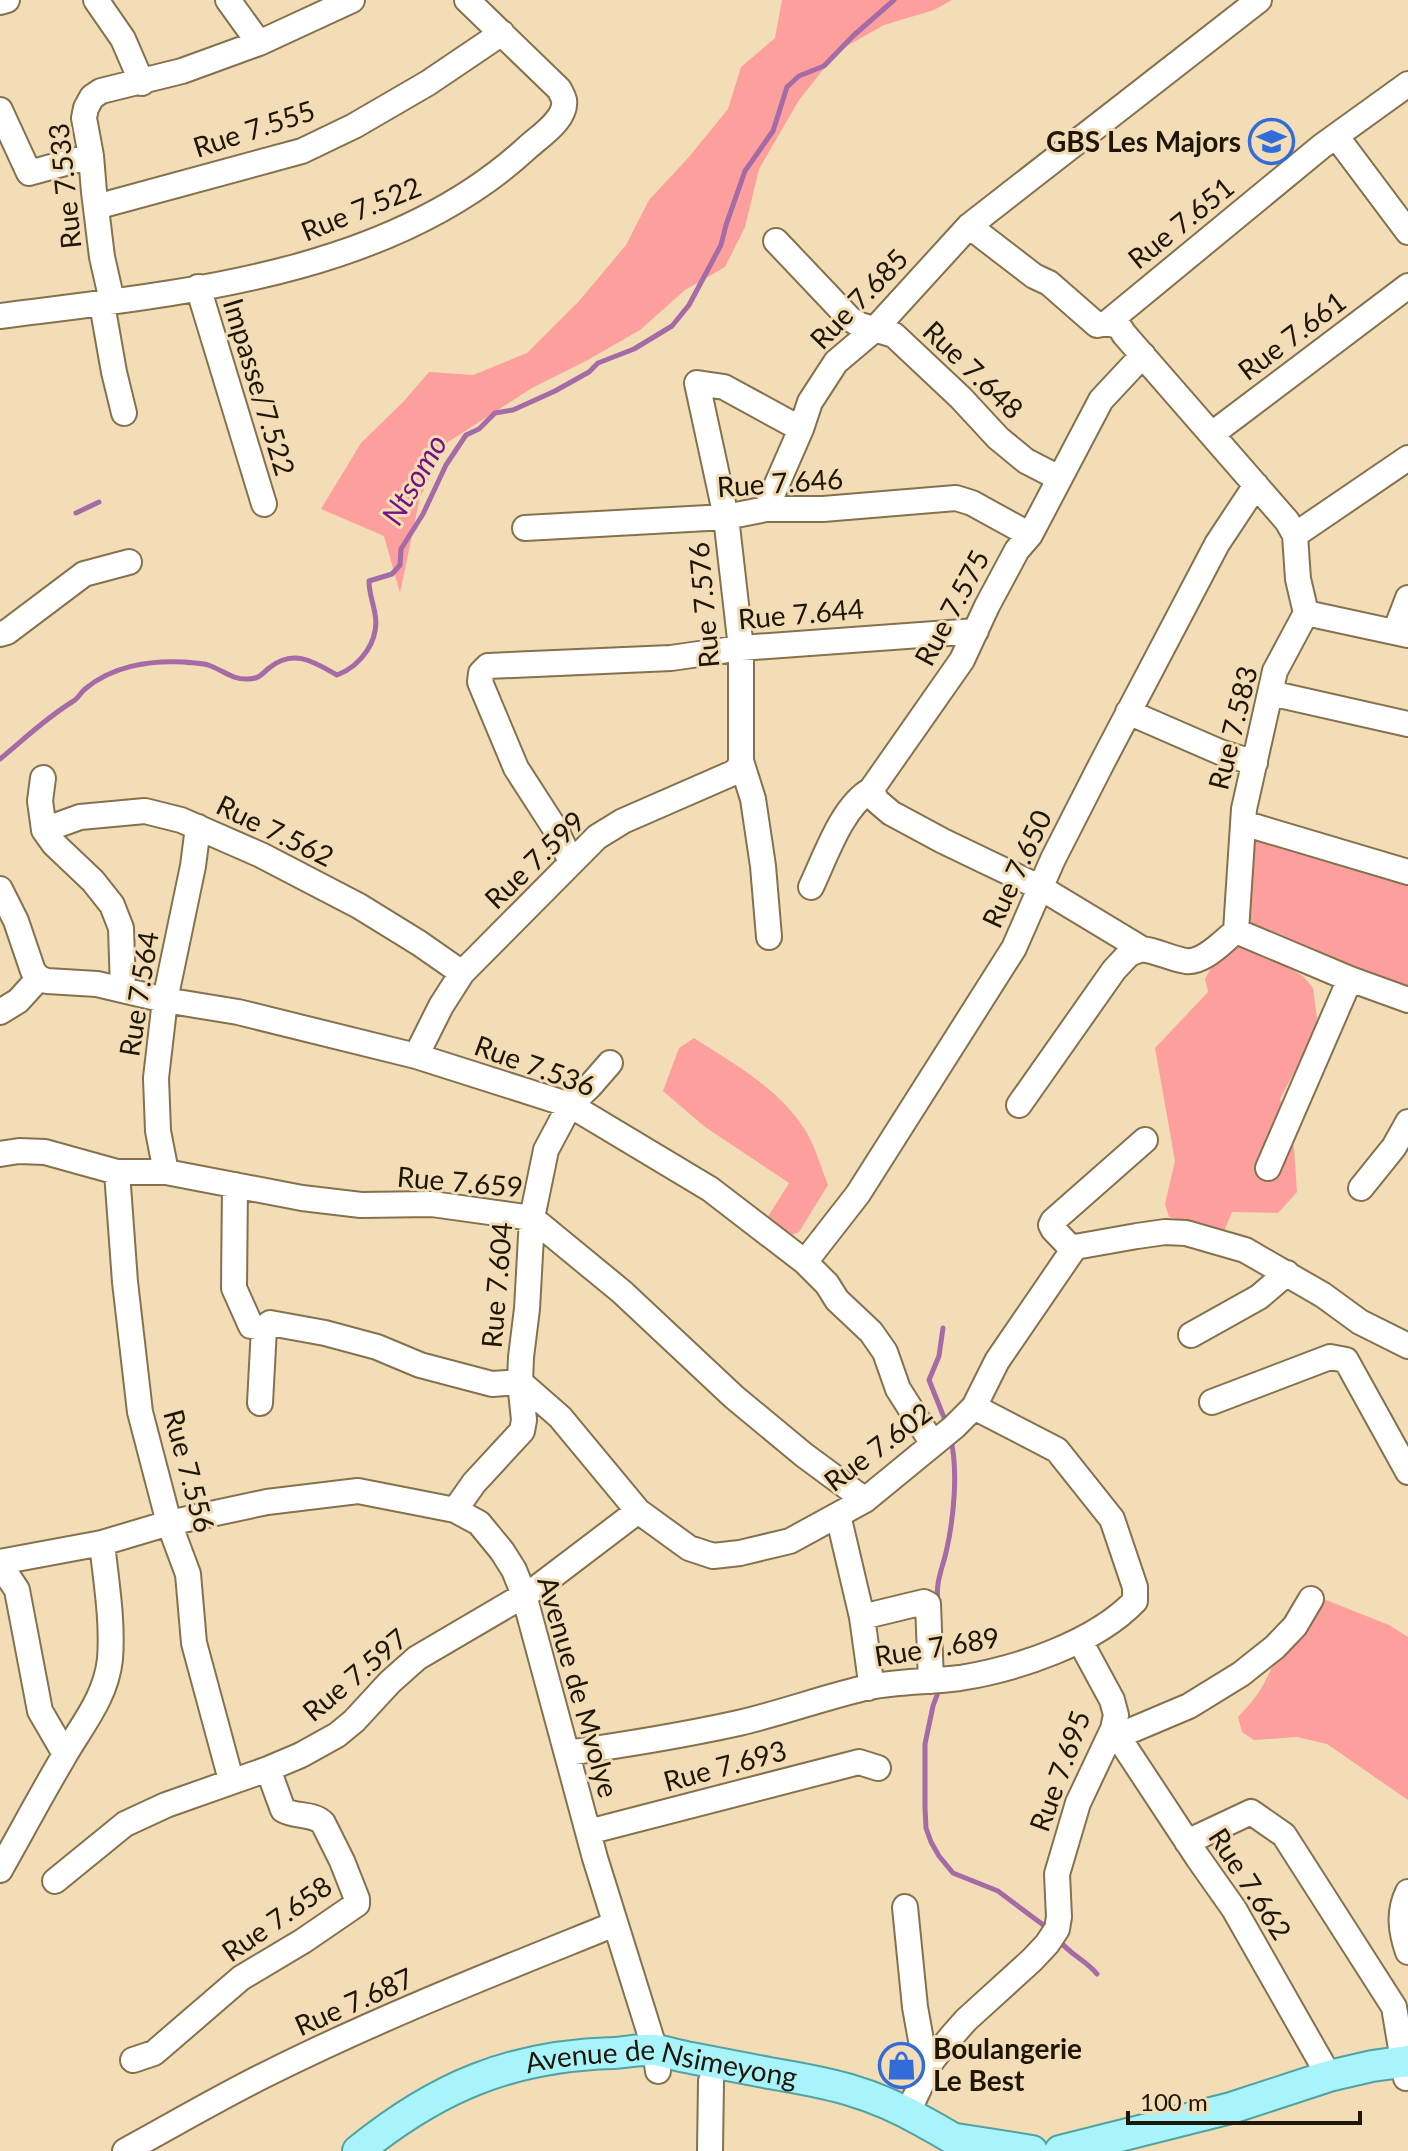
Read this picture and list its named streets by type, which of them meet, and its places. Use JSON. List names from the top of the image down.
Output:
{
  "streets": {
    "main road": ["Avenue de Nsimeyong"],
    "street": [
      "Rue 7.555",
      "Rue 7.533",
      "Rue 7.522",
      "Rue 7.651",
      "Rue 7.685",
      "Rue 7.661",
      "Rue 7.648",
      "Impasse/7.522",
      "Rue 7.646",
      "Rue 7.576",
      "Rue 7.575",
      "Rue 7.644",
      "Rue 7.583",
      "Rue 7.562",
      "Rue 7.599",
      "Rue 7.650",
      "Rue 7.564",
      "Rue 7.536",
      "Rue 7.659",
      "Rue 7.604",
      "Rue 7.602",
      "Rue 7.556",
      "Rue 7.689",
      "Rue 7.597",
      "Avenue de Mvolye",
      "Rue 7.693",
      "Rue 7.695",
      "Rue 7.662",
      "Rue 7.658",
      "Rue 7.687"
    ]
  },
  "crossings": [
    ["Rue 7.555", "Rue 7.533"],
    ["Rue 7.555", "Rue 7.522"],
    ["Rue 7.533", "Rue 7.522"],
    ["Rue 7.522", "Impasse/7.522"],
    ["Rue 7.685", "Rue 7.648"],
    ["Rue 7.685", "Rue 7.646"],
    ["Rue 7.685", "Rue 7.576"],
    ["Rue 7.648", "Rue 7.575"],
    ["Rue 7.646", "Rue 7.576"],
    ["Rue 7.646", "Rue 7.575"],
    ["Rue 7.576", "Rue 7.644"],
    ["Rue 7.576", "Rue 7.599"],
    ["Rue 7.575", "Rue 7.644"],
    ["Rue 7.644", "Rue 7.599"],
    ["Rue 7.562", "Rue 7.599"],
    ["Rue 7.562", "Rue 7.564"],
    ["Rue 7.599", "Rue 7.536"],
    ["Rue 7.650", "Rue 7.536"],
    ["Rue 7.564", "Rue 7.536"],
    ["Rue 7.564", "Rue 7.659"],
    ["Rue 7.536", "Rue 7.604"],
    ["Rue 7.536", "Rue 7.602"],
    ["Rue 7.659", "Rue 7.604"],
    ["Rue 7.659", "Rue 7.602"],
    ["Rue 7.659", "Rue 7.556"],
    ["Rue 7.604", "Rue 7.602"],
    ["Rue 7.604", "Avenue de Mvolye"],
    ["Rue 7.602", "Rue 7.689"],
    ["Rue 7.602", "Rue 7.597"],
    ["Rue 7.556", "Rue 7.597"],
    ["Rue 7.556", "Avenue de Mvolye"],
    ["Rue 7.689", "Avenue de Mvolye"],
    ["Rue 7.689", "Rue 7.695"],
    ["Rue 7.597", "Avenue de Mvolye"],
    ["Rue 7.597", "Rue 7.658"],
    ["Avenue de Mvolye", "Rue 7.693"],
    ["Avenue de Mvolye", "Rue 7.687"],
    ["Avenue de Mvolye", "Avenue de Nsimeyong"],
    ["Rue 7.695", "Rue 7.662"],
    ["Rue 7.695", "Avenue de Nsimeyong"]
  ],
  "water": ["Ntsomo"],
  "places": {
    "school or university": ["GBS Les Majors"],
    "shop": ["Boulangerie Le Best"]
  },
  "scale_bar": "100 m"
}
